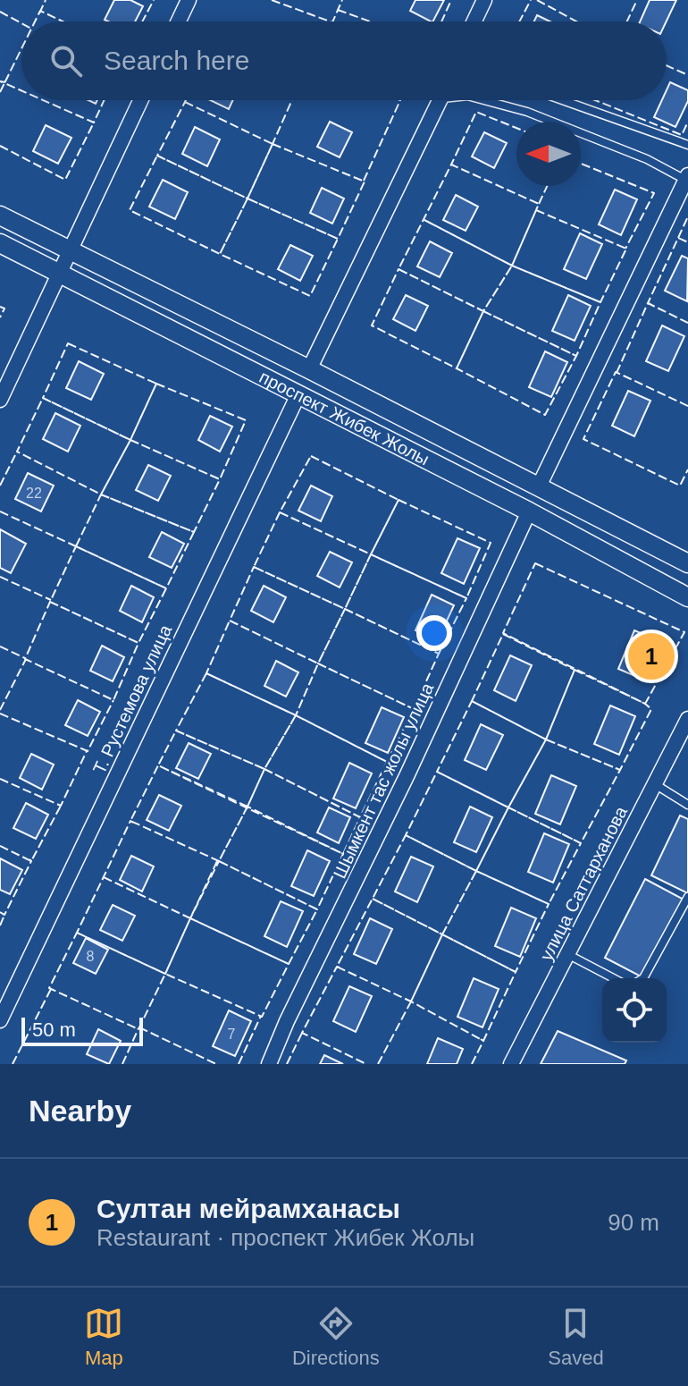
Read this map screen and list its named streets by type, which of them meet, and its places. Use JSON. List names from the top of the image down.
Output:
{
  "streets": {
    "street": [
      "проспект Жибек Жолы",
      "Т. Рустемова улица",
      "Шымкент тас жолы улица",
      "улица Саттарханова"
    ]
  },
  "crossings": [
    ["проспект Жибек Жолы", "Т. Рустемова улица"],
    ["проспект Жибек Жолы", "Шымкент тас жолы улица"]
  ],
  "house_numbers": ["22", "8", "7"],
  "scale_bar": "50 m",
  "north": "left",
  "page": {
    "search": "Search here",
    "pins": "1",
    "scale": "50 m",
    "heading": "Nearby",
    "list": [
      {
        "mark": "1",
        "name": "Султан мейрамханасы",
        "note": "Restaurant · проспект Жибек Жолы",
        "value": "90 m"
      }
    ],
    "nav": ["Map", "Directions", "Saved"]
  }
}
